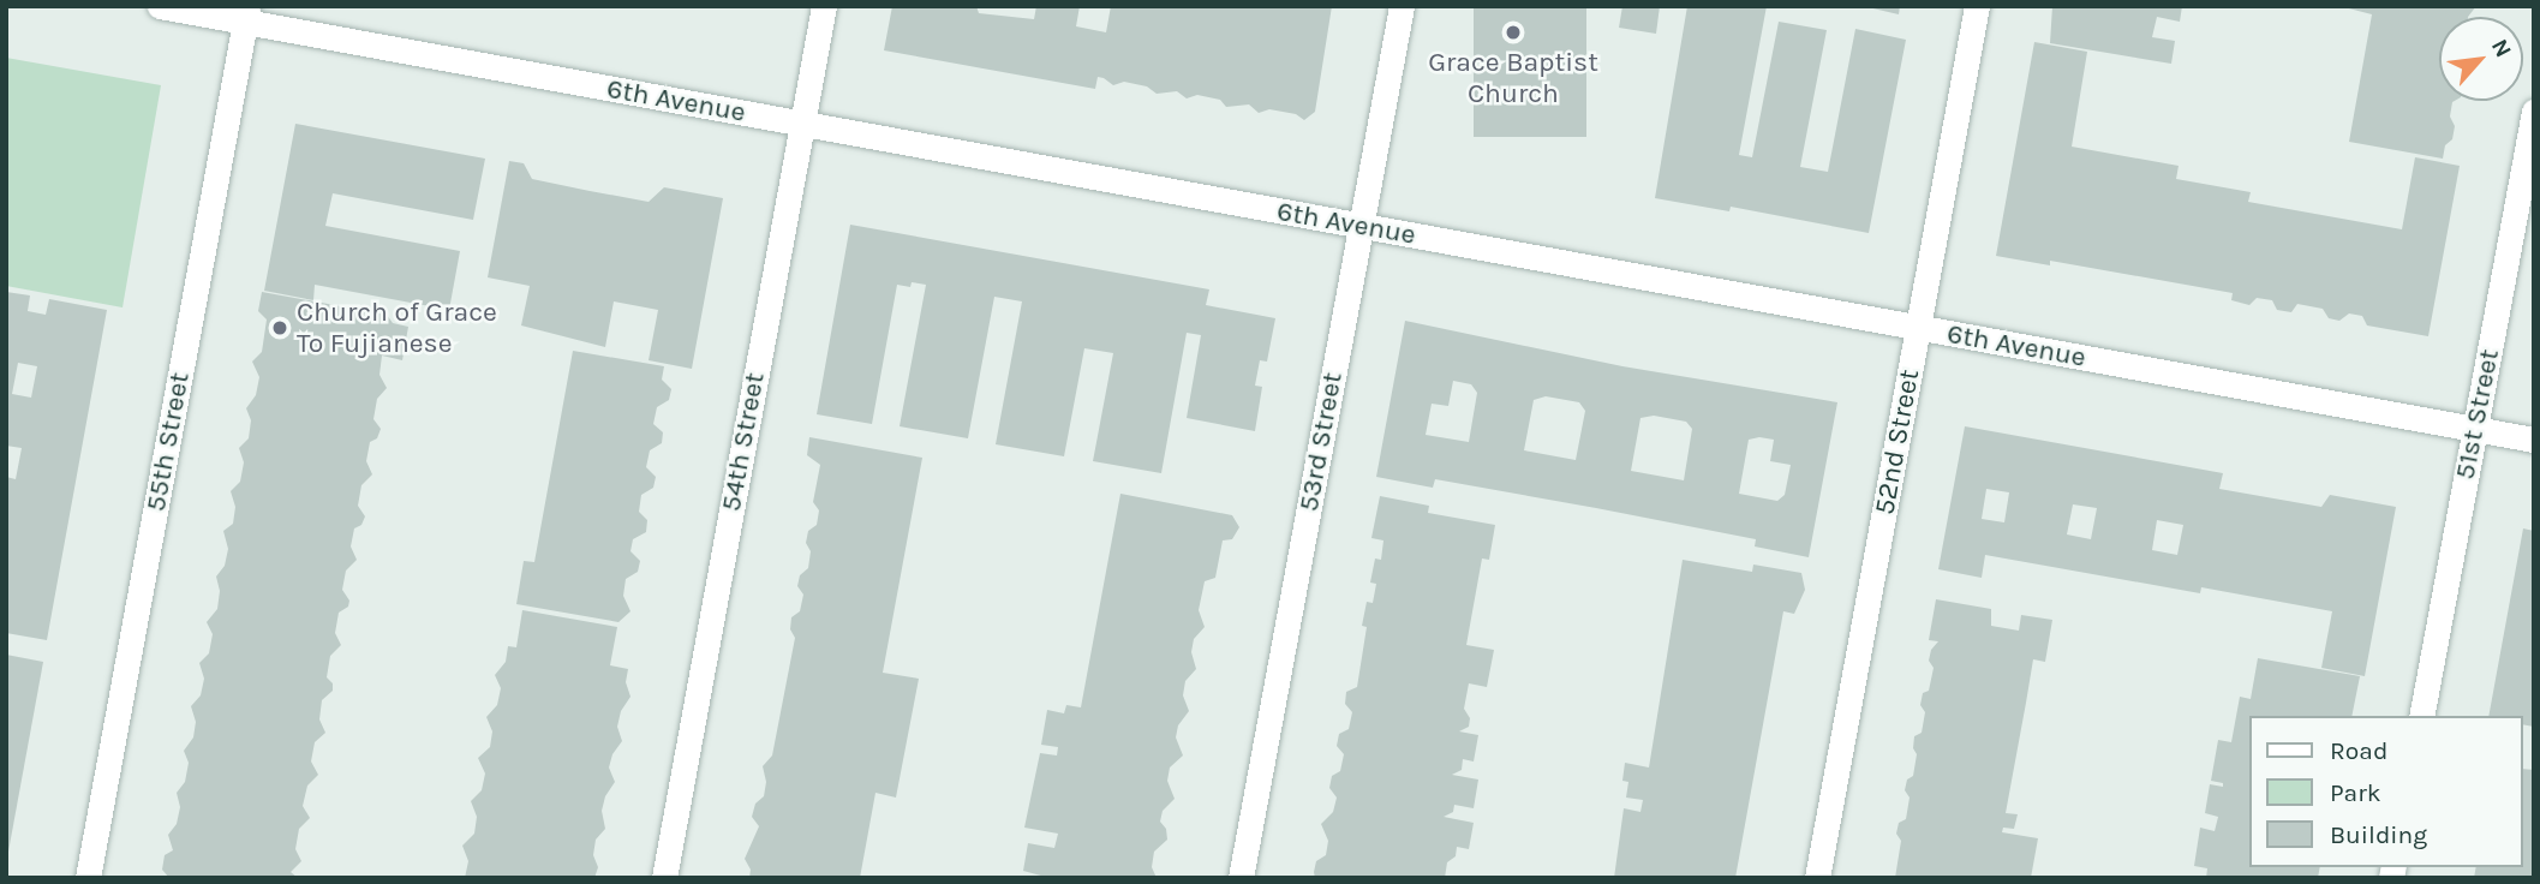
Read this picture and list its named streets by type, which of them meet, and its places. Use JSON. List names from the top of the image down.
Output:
{
  "streets": {
    "street": [
      "6th Avenue",
      "51st Street",
      "55th Street",
      "54th Street",
      "53rd Street",
      "52nd Street"
    ]
  },
  "crossings": [
    ["6th Avenue", "51st Street"],
    ["6th Avenue", "55th Street"],
    ["6th Avenue", "54th Street"],
    ["6th Avenue", "53rd Street"],
    ["6th Avenue", "52nd Street"]
  ],
  "places": ["Grace Baptist Church", "Church of Grace To Fujianese"],
  "legend": ["Road", "Park", "Building"],
  "north": "top right"
}
